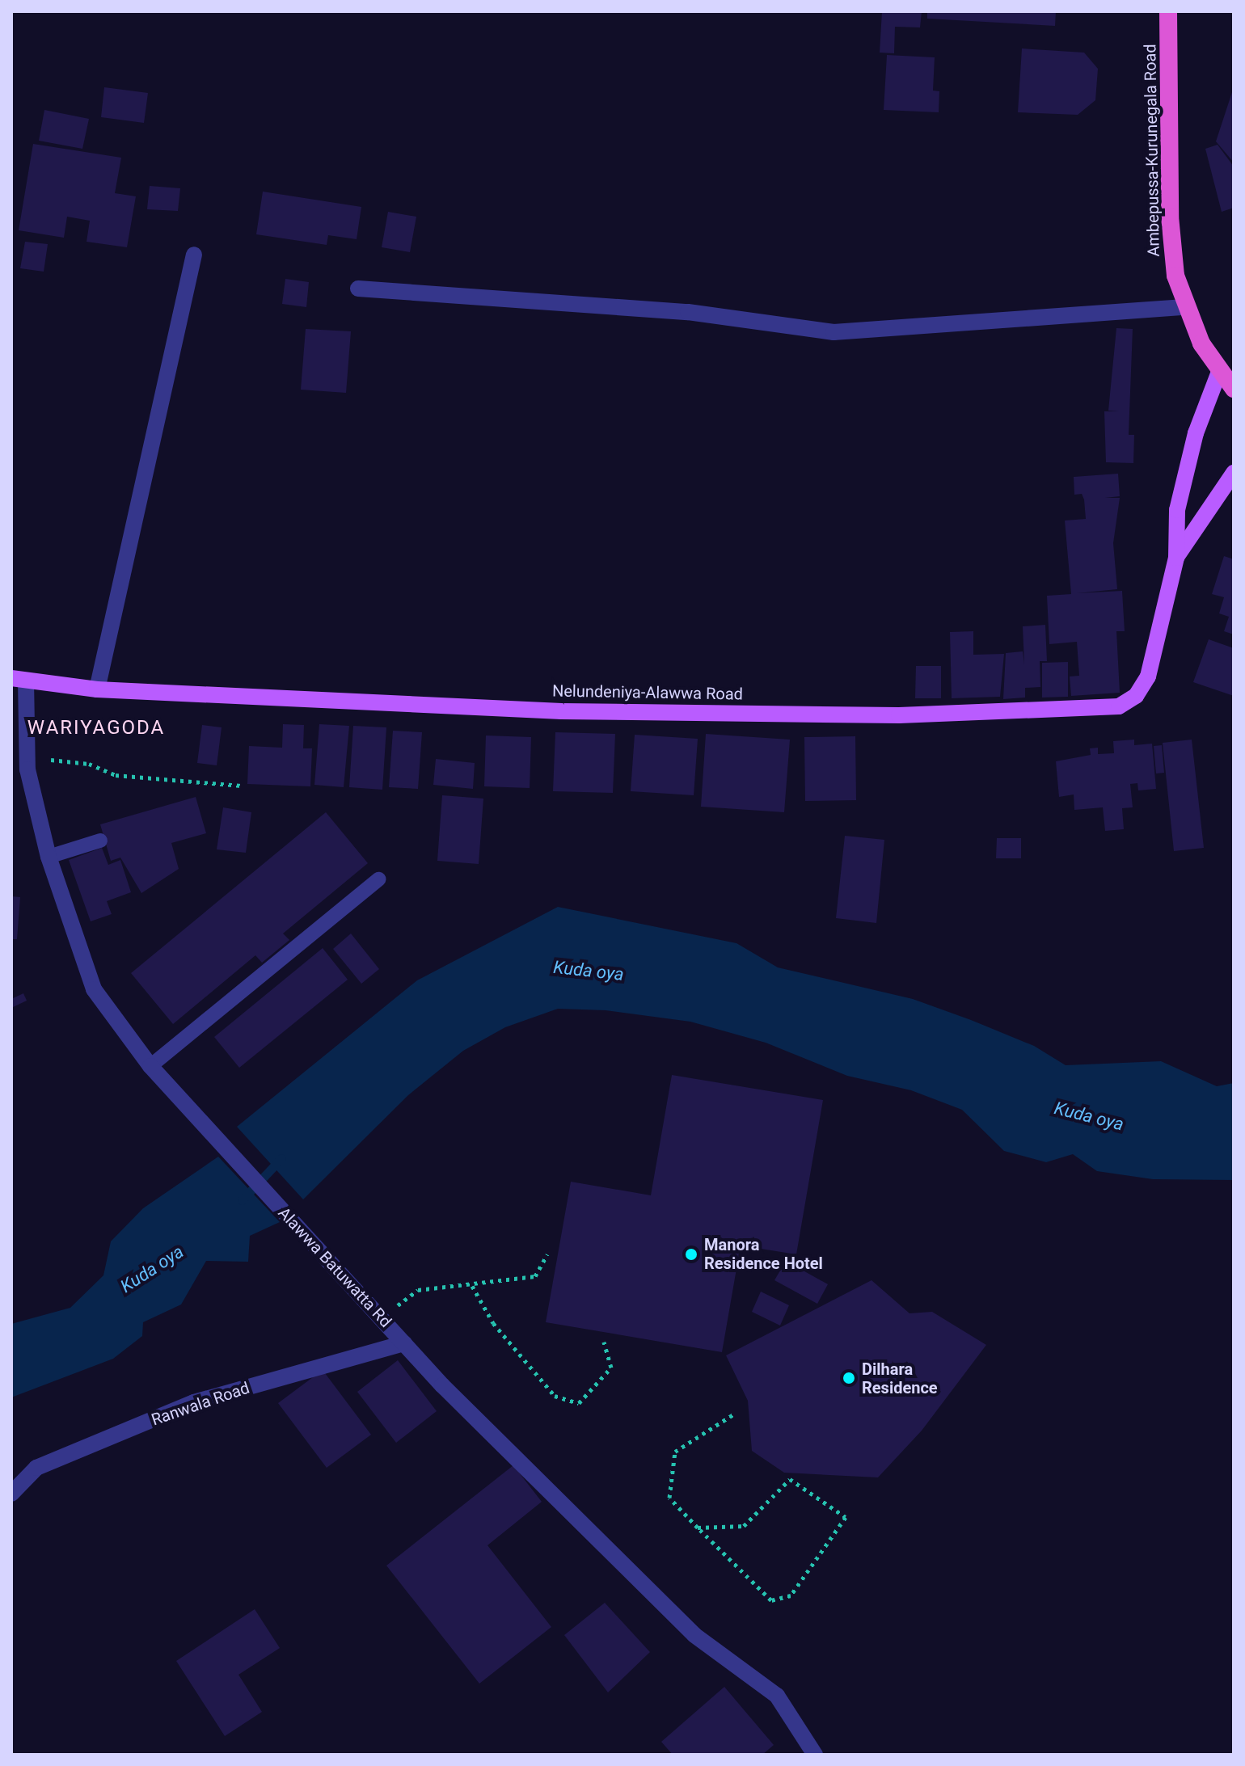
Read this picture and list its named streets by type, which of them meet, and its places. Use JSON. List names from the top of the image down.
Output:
{
  "streets": {
    "highway": ["Ambepussa-Kurunegala Road"],
    "main road": ["Nelundeniya-Alawwa Road"],
    "street": ["Alawwa Batuwatta Rd", "Ranwala Road"]
  },
  "crossings": [
    ["Ambepussa-Kurunegala Road", "Nelundeniya-Alawwa Road"],
    ["Nelundeniya-Alawwa Road", "Alawwa Batuwatta Rd"],
    ["Alawwa Batuwatta Rd", "Ranwala Road"]
  ],
  "districts": ["WARIYAGODA"],
  "water": ["Kuda oya"],
  "places": ["Manora Residence Hotel", "Dilhara Residence"]
}
